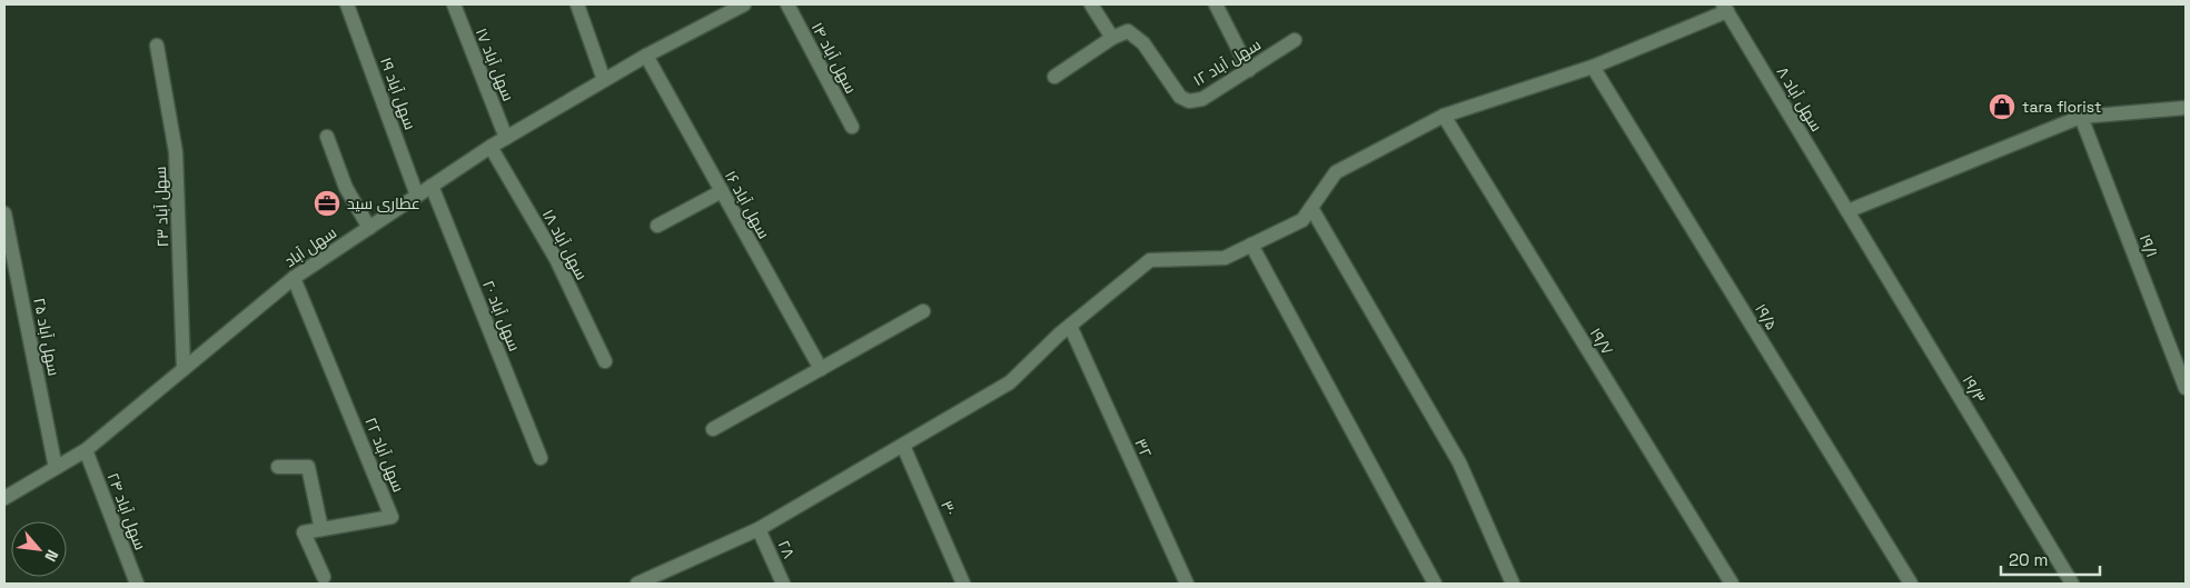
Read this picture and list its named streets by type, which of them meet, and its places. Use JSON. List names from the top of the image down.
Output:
{
  "streets": {
    "street": [
      "سهل آباد ۱۴",
      "سهل آباد ۱۲",
      "سهل آباد ۱۷",
      "سهل آباد ۱۹",
      "سهل آباد ۸",
      "سهل آباد ۱۶",
      "سهل آباد ۲۳",
      "سهل آباد ۱۸",
      "۱۹/۱",
      "سهل آباد",
      "سهل آباد ۲۰",
      "۱۹/۵",
      "سهل آباد ۲۵",
      "۱۹/۷",
      "۱۹/۳",
      "۳۲",
      "سهل آباد ۲۲",
      "۳۰",
      "سهل آباد ۲۴",
      "۲۸"
    ]
  },
  "crossings": [
    ["سهل آباد ۱۷", "سهل آباد"],
    ["سهل آباد ۱۹", "سهل آباد"],
    ["سهل آباد ۸", "۱۹/۳"],
    ["سهل آباد ۱۶", "سهل آباد"],
    ["سهل آباد ۲۳", "سهل آباد"],
    ["سهل آباد ۱۸", "سهل آباد"],
    ["سهل آباد", "سهل آباد ۲۰"],
    ["سهل آباد", "سهل آباد ۲۵"],
    ["سهل آباد", "سهل آباد ۲۲"],
    ["سهل آباد", "سهل آباد ۲۴"]
  ],
  "places": {
    "shop": ["tara florist"],
    "office": ["عطاری سید"]
  },
  "scale_bar": "20 m",
  "north": "bottom right"
}
